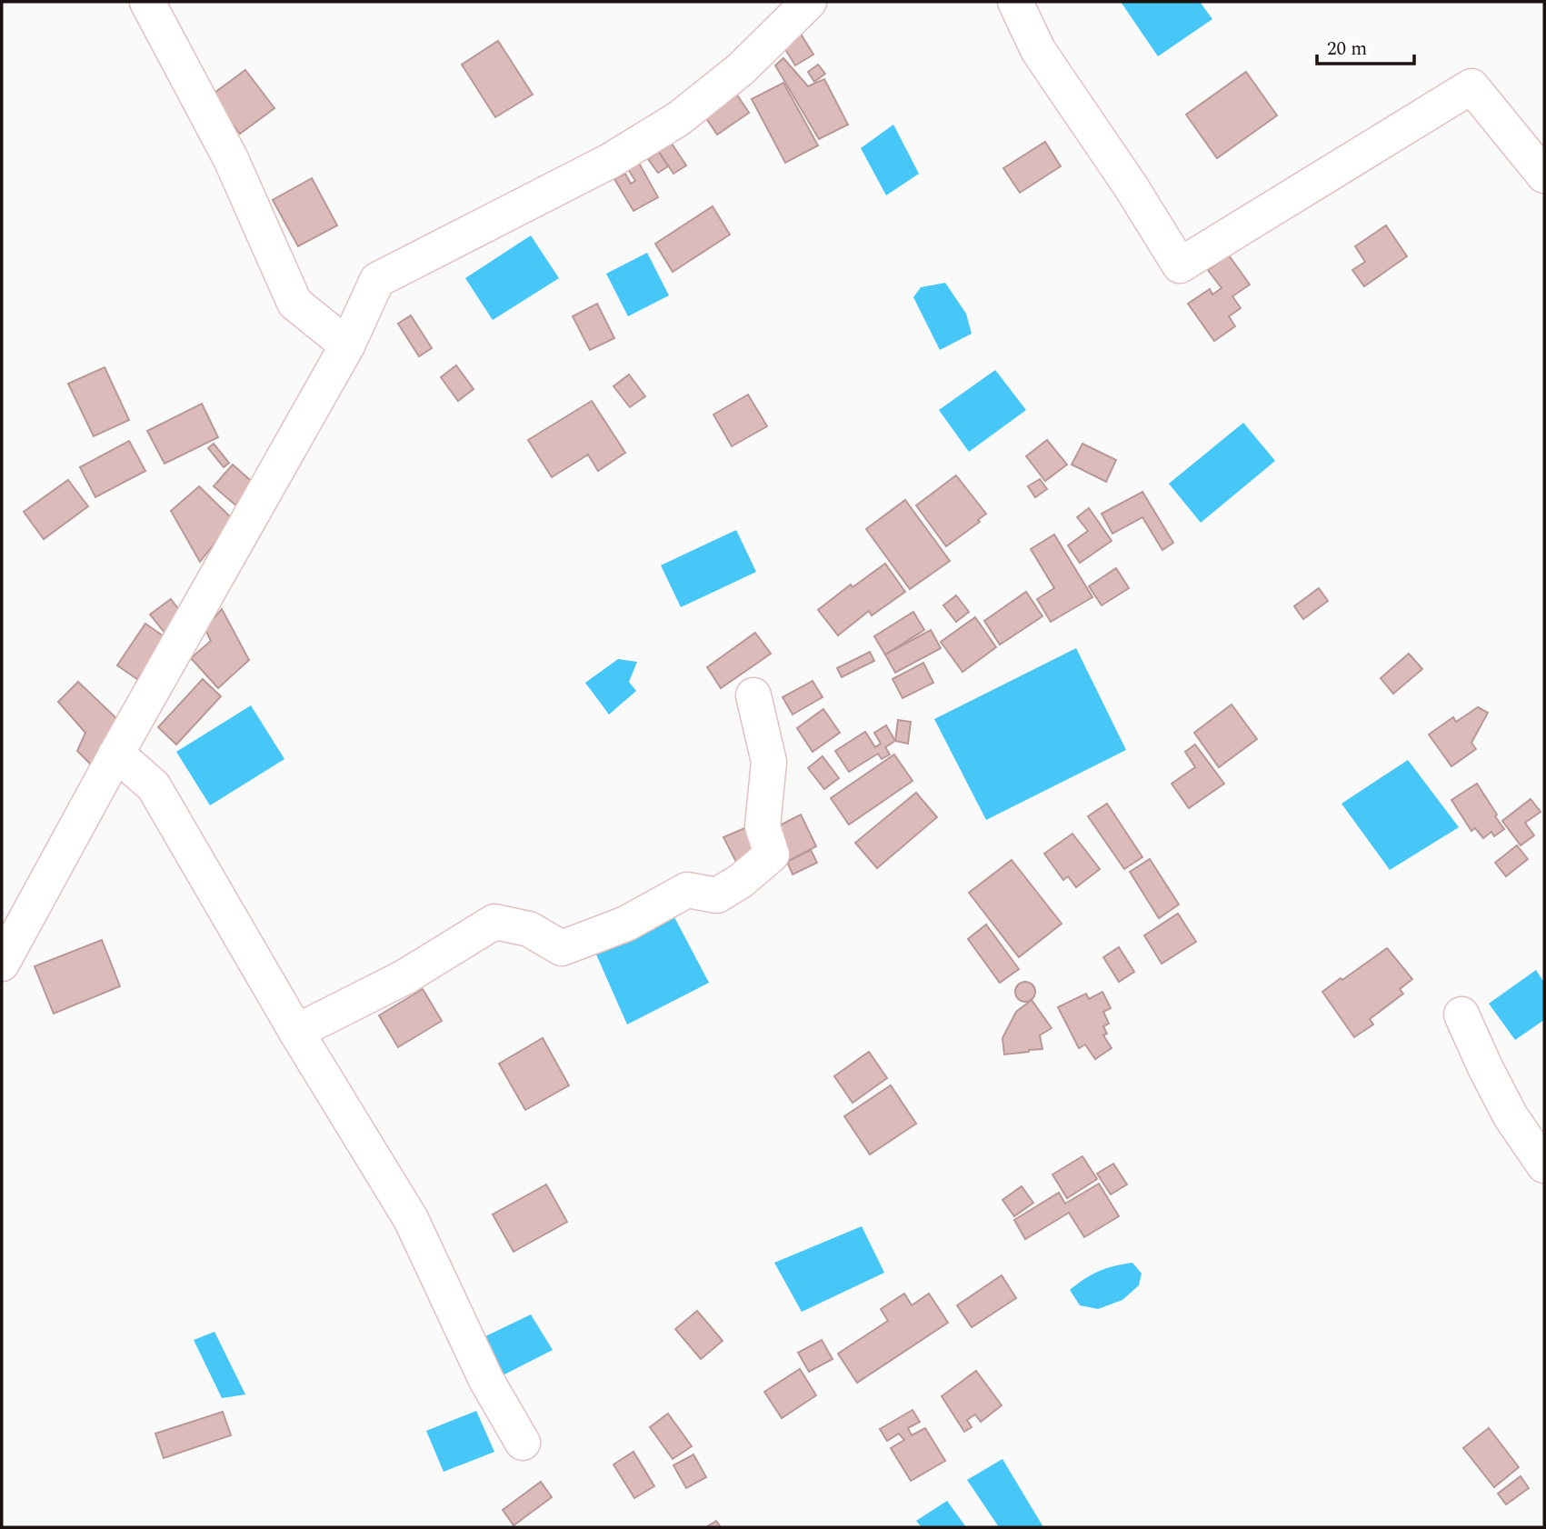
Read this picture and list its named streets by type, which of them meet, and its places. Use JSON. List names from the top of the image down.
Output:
{
  "scale_bar": "20 m"
}
